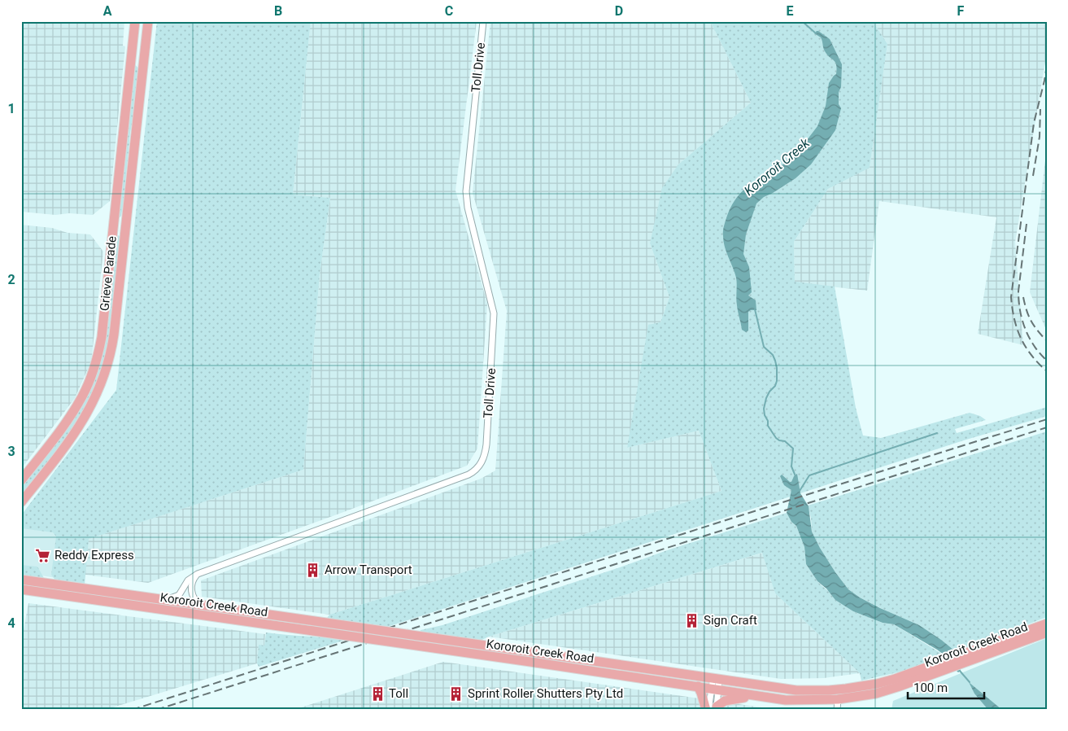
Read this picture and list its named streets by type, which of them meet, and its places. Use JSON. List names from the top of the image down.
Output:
{
  "streets": {
    "main road": ["Grieve Parade", "Kororoit Creek Road"],
    "street": ["Toll Drive"]
  },
  "crossings": [
    ["Toll Drive", "Kororoit Creek Road"]
  ],
  "water": ["Kororoit Creek"],
  "places": {
    "supermarket": ["Reddy Express"],
    "building": [
      "Arrow Transport",
      "Sign Craft",
      "Toll",
      "Sprint Roller Shutters Pty Ltd"
    ]
  },
  "scale_bar": "100 m",
  "grid": {
    "columns": [
      "A",
      "B",
      "C",
      "D",
      "E",
      "F"
    ],
    "rows": [
      "1",
      "2",
      "3",
      "4"
    ]
  }
}
